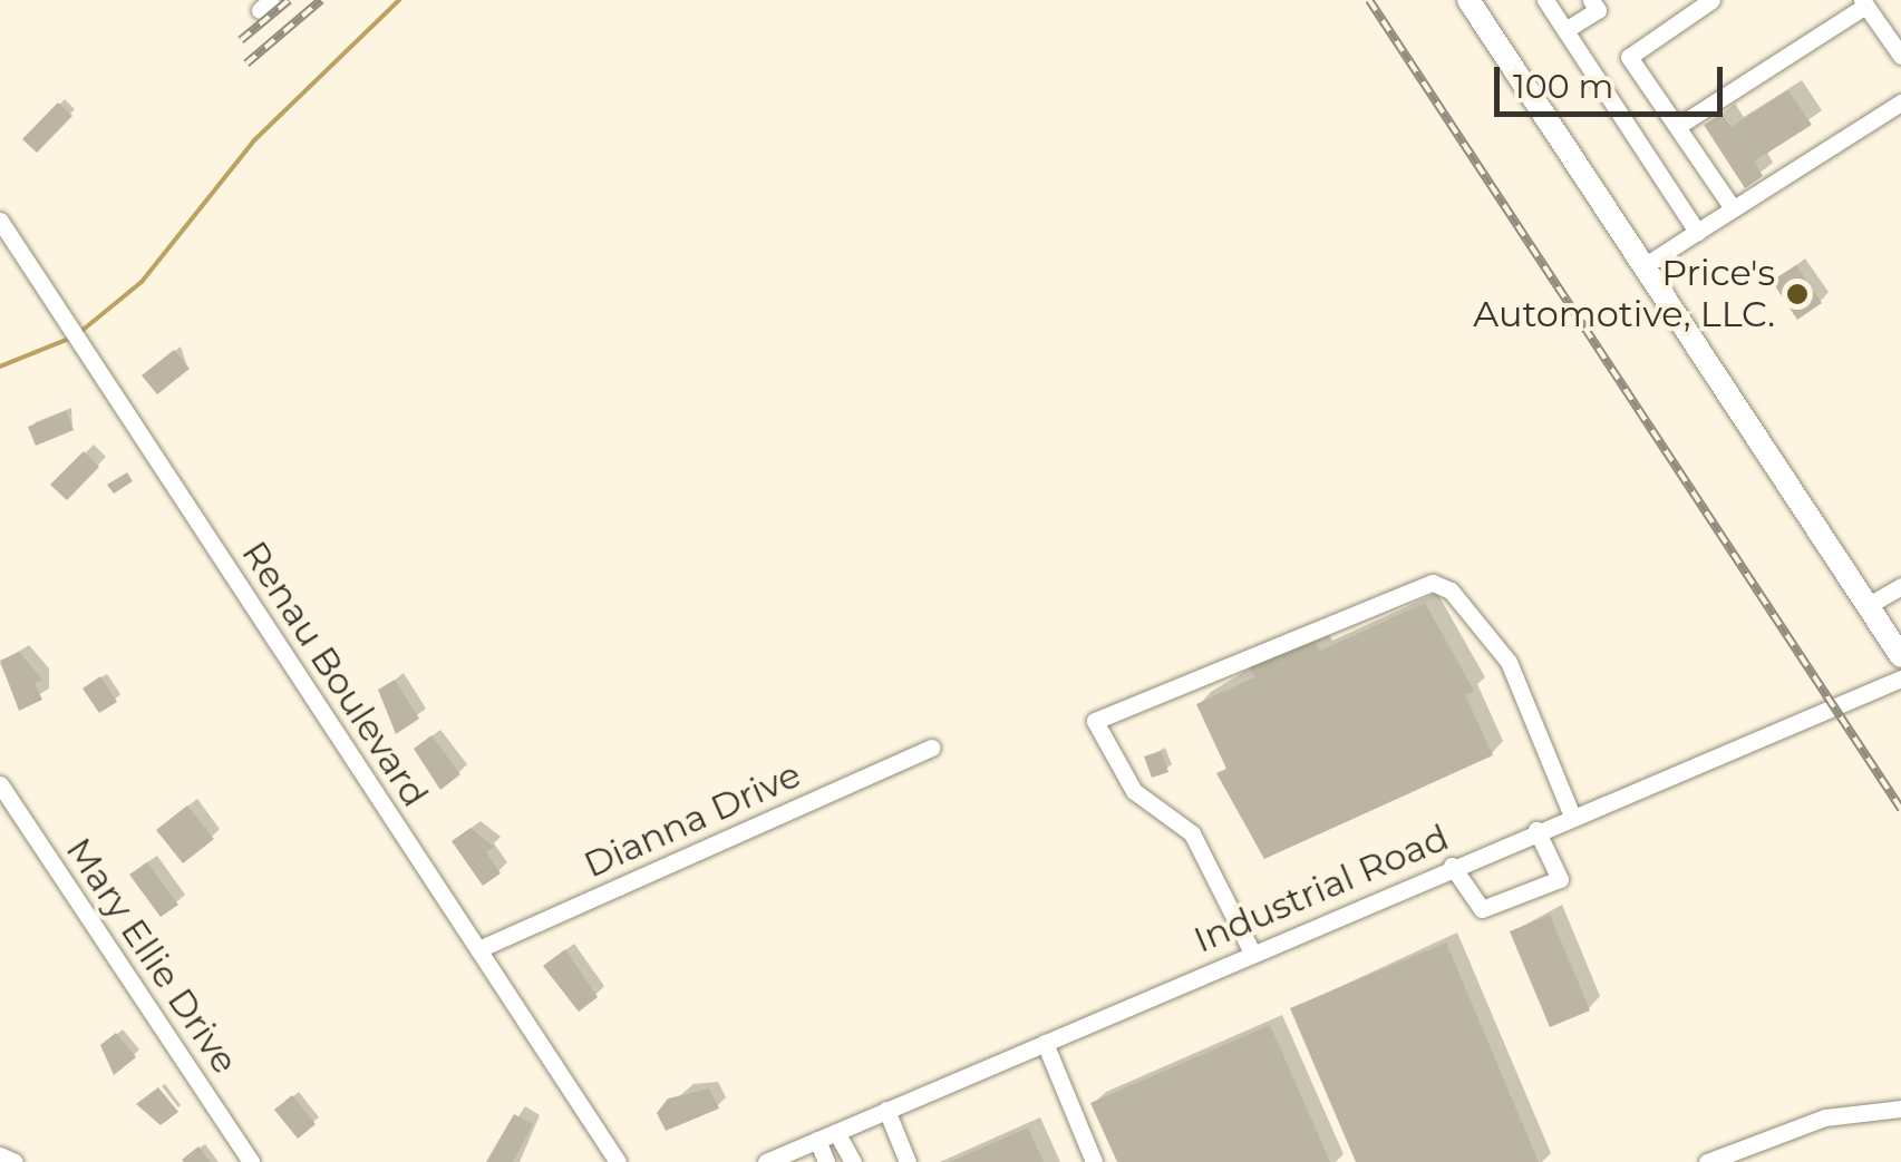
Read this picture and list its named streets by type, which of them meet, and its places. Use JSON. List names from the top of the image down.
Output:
{
  "streets": {
    "street": [
      "Renau Boulevard",
      "Dianna Drive",
      "Industrial Road",
      "Mary Ellie Drive"
    ]
  },
  "crossings": [
    ["Renau Boulevard", "Dianna Drive"]
  ],
  "places": ["Price's Automotive, LLC."],
  "scale_bar": "100 m"
}
